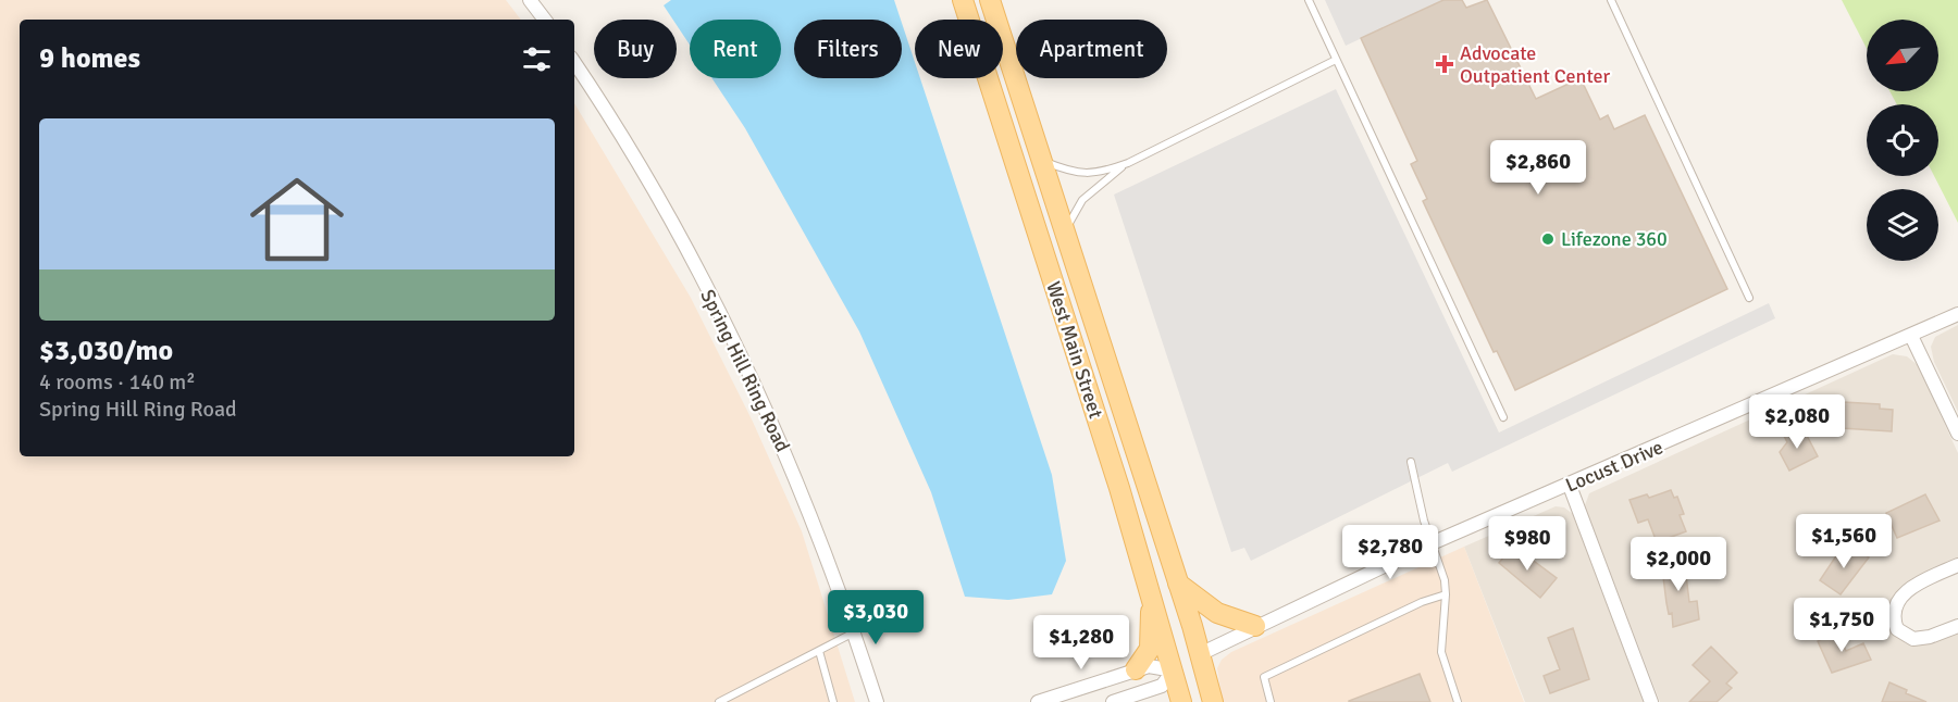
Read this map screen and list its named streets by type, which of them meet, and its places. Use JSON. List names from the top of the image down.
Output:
{
  "streets": {
    "main road": ["West Main Street"],
    "street": ["Spring Hill Ring Road", "Locust Drive"]
  },
  "crossings": [
    ["West Main Street", "Locust Drive"]
  ],
  "places": {
    "health": ["Advocate Outpatient Center"],
    "other": ["Lifezone 360"]
  },
  "north": "bottom left",
  "page": {
    "chip": [
      "Buy",
      "Rent",
      "Filters",
      "New",
      "Apartment"
    ],
    "heading": "9 homes",
    "list": [
      {
        "name": "$3,030/mo",
        "note": "4 rooms · 140 m² · Spring Hill Ring Road"
      }
    ],
    "price": [
      "$2,860",
      "$2,080",
      "$1,560",
      "$980",
      "$2,780",
      "$2,000",
      "$3,030",
      "$1,750",
      "$1,280"
    ]
  }
}
